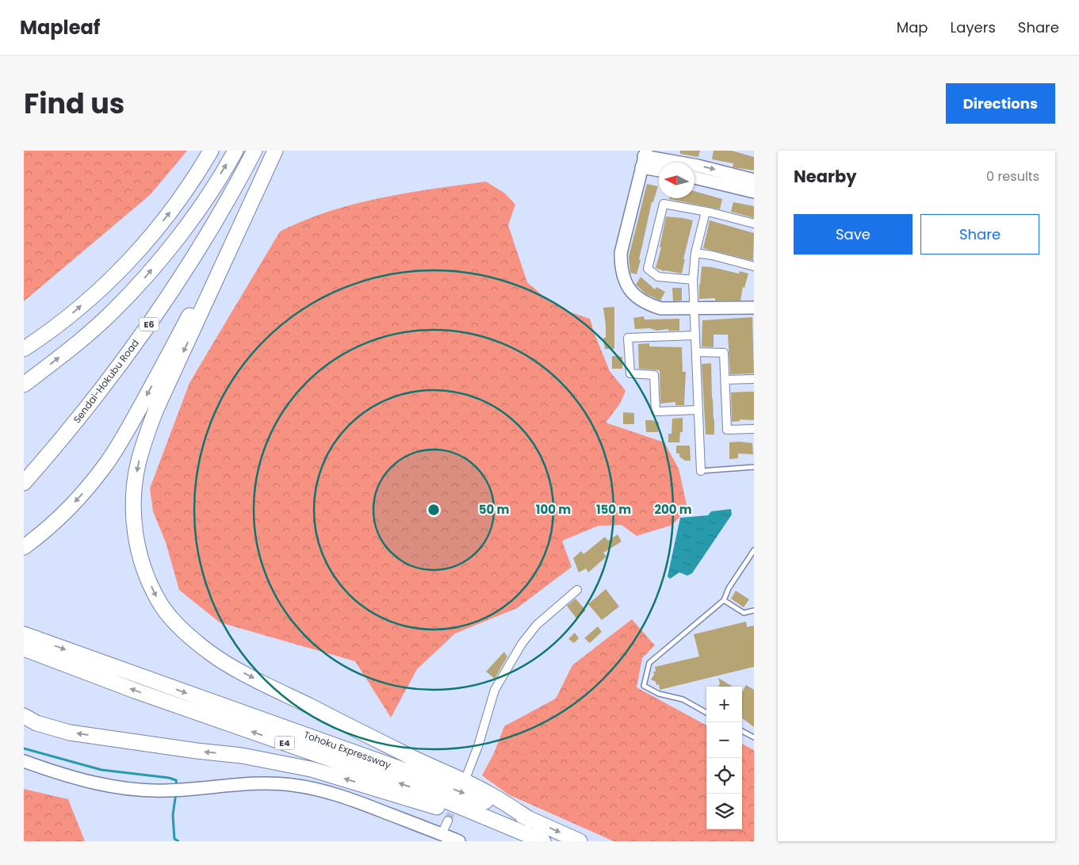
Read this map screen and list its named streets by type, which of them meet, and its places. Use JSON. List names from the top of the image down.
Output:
{
  "streets": {
    "highway": [
      "E6",
      "Sendai-Hokubu Road",
      "E4",
      "Tohoku Expressway"
    ]
  },
  "north": "left",
  "page": {
    "header": "Mapleaf",
    "nav": ["Map", "Layers", "Share"],
    "title": "Find us",
    "buttons": [
      "Directions",
      ["Save", "Share"]
    ],
    "heading": ["Nearby", "0 results"],
    "map_buttons": ["+", "−"]
  },
  "rings": [
    "50 m",
    "100 m",
    "150 m",
    "200 m"
  ]
}
